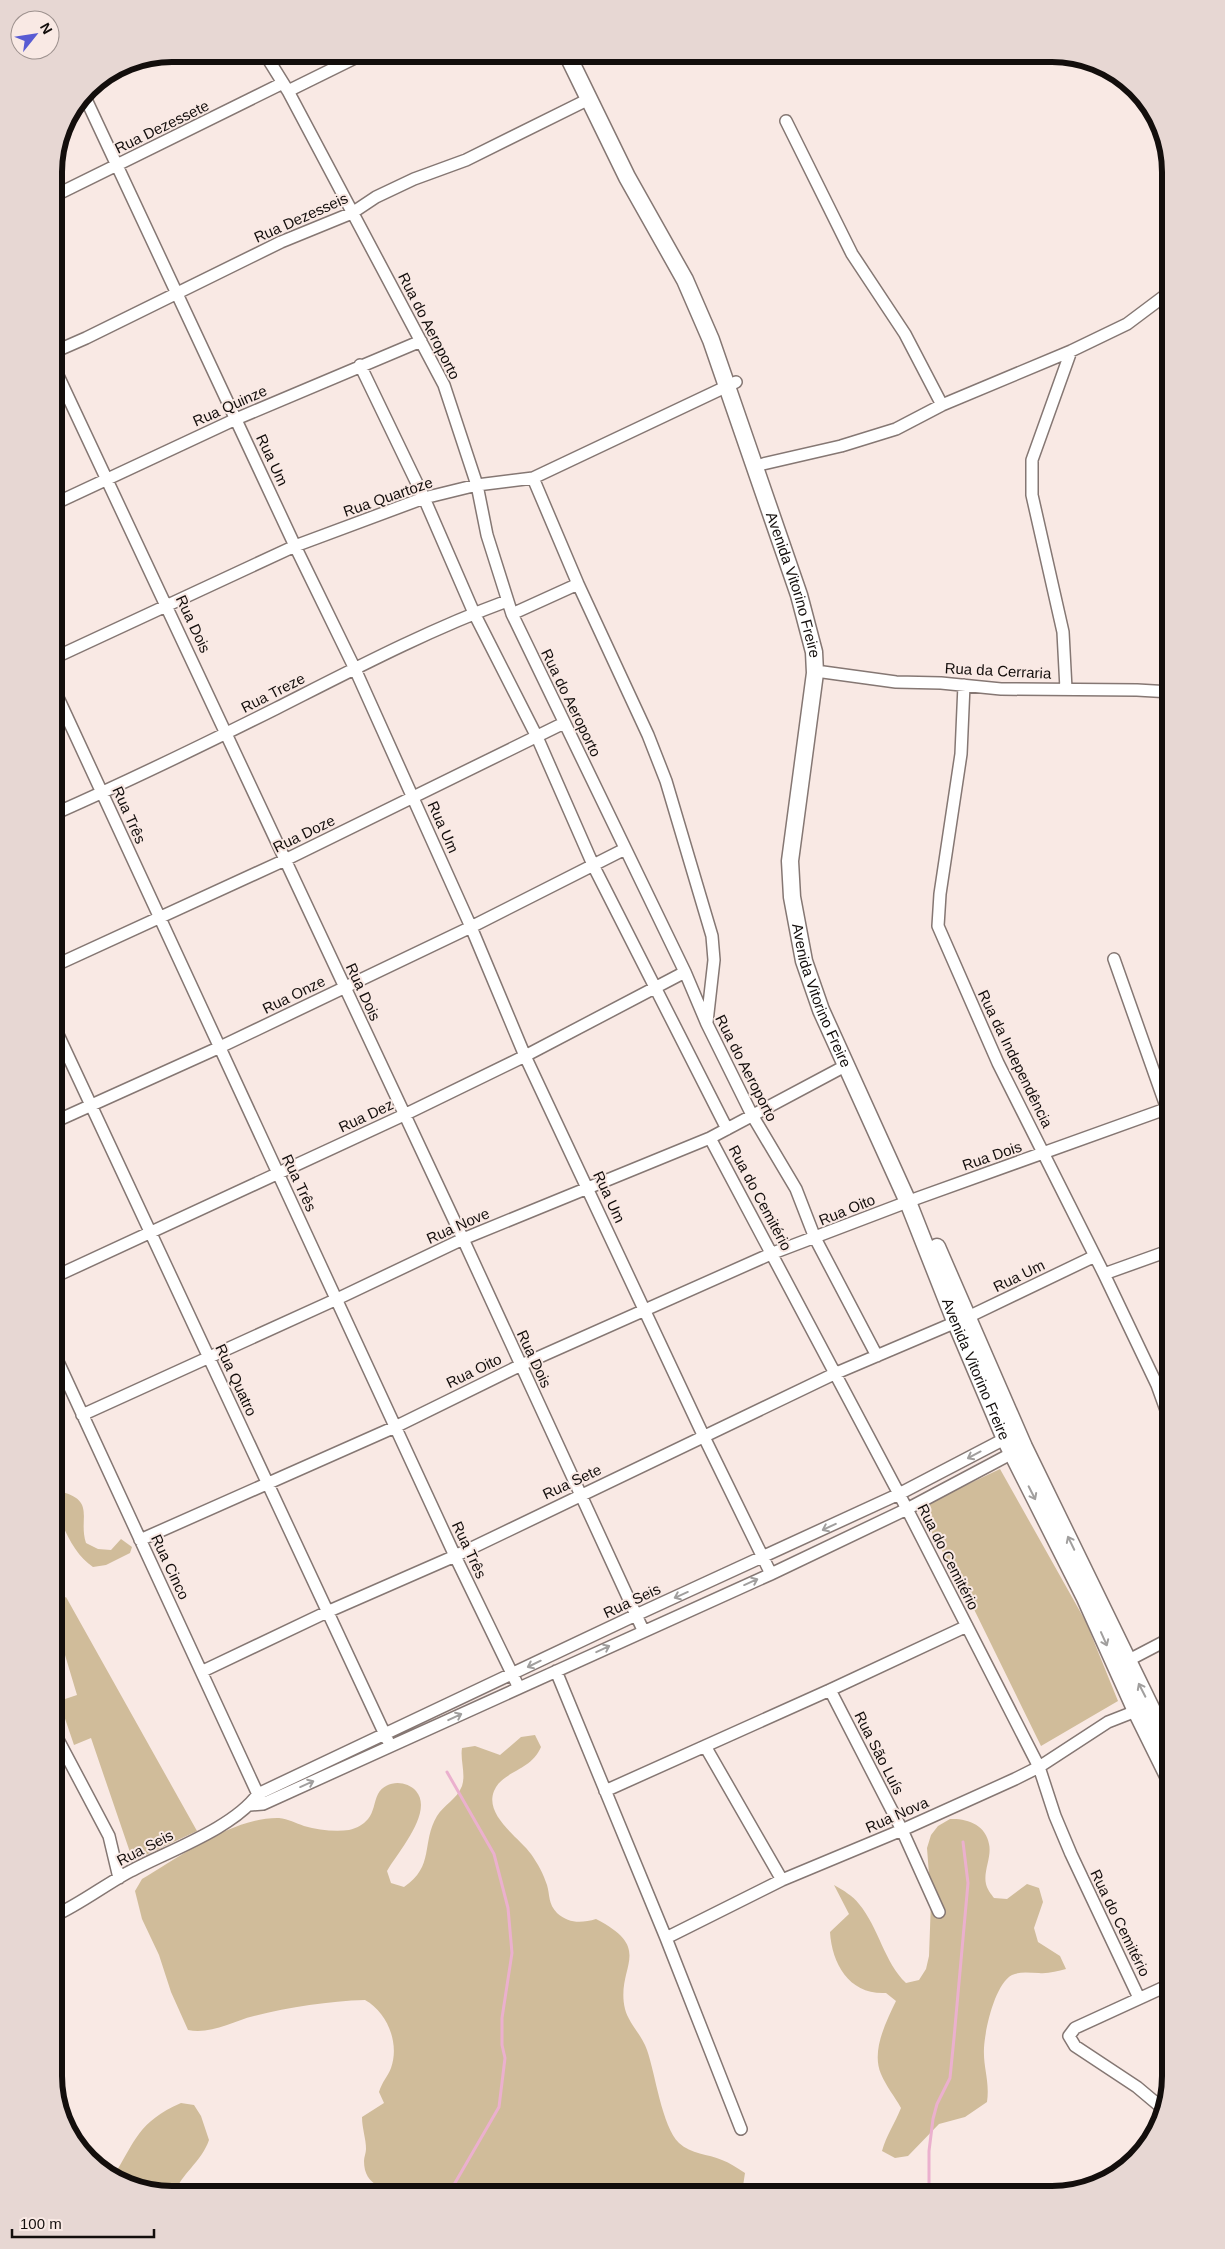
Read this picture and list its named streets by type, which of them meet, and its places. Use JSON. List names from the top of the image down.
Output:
{
  "streets": {
    "street": [
      "Rua Dezessete",
      "Rua Dezesseis",
      "Rua do Aeroporto",
      "Rua Quinze",
      "Rua Um",
      "Rua Quartoze",
      "Avenida Vitorino Freire",
      "Rua Dois",
      "Rua da Cerraria",
      "Rua Treze",
      "Rua Três",
      "Rua Doze",
      "Rua Onze",
      "Rua da Independência",
      "Rua Dez",
      "Rua do Cemitério",
      "Rua Oito",
      "Rua Nove",
      "Rua Quatro",
      "Rua Sete",
      "Rua Cinco",
      "Rua Seis",
      "Rua São Luís",
      "Rua Nova"
    ]
  },
  "crossings": [
    ["Rua Dezessete", "Rua do Aeroporto"],
    ["Rua Dezessete", "Rua Um"],
    ["Rua Dezesseis", "Rua do Aeroporto"],
    ["Rua Dezesseis", "Rua Um"],
    ["Rua Dezesseis", "Avenida Vitorino Freire"],
    ["Rua do Aeroporto", "Rua Quinze"],
    ["Rua do Aeroporto", "Rua Quartoze"],
    ["Rua do Aeroporto", "Rua Treze"],
    ["Rua do Aeroporto", "Rua Doze"],
    ["Rua do Aeroporto", "Rua Onze"],
    ["Rua do Aeroporto", "Rua Dez"],
    ["Rua do Aeroporto", "Rua Oito"],
    ["Rua do Aeroporto", "Rua Nove"],
    ["Rua do Aeroporto", "Rua Sete"],
    ["Rua Quinze", "Rua Um"],
    ["Rua Quinze", "Rua Dois"],
    ["Rua Um", "Rua Quartoze"],
    ["Rua Um", "Avenida Vitorino Freire"],
    ["Rua Um", "Rua Treze"],
    ["Rua Um", "Rua Doze"],
    ["Rua Um", "Rua Onze"],
    ["Rua Um", "Rua da Independência"],
    ["Rua Um", "Rua Dez"],
    ["Rua Um", "Rua Oito"],
    ["Rua Um", "Rua Nove"],
    ["Rua Um", "Rua Sete"],
    ["Rua Um", "Rua Seis"],
    ["Rua Quartoze", "Avenida Vitorino Freire"],
    ["Rua Quartoze", "Rua Dois"],
    ["Avenida Vitorino Freire", "Rua Dois"],
    ["Avenida Vitorino Freire", "Rua da Cerraria"],
    ["Avenida Vitorino Freire", "Rua Oito"],
    ["Avenida Vitorino Freire", "Rua Nove"],
    ["Avenida Vitorino Freire", "Rua Sete"],
    ["Avenida Vitorino Freire", "Rua Seis"],
    ["Avenida Vitorino Freire", "Rua Nova"],
    ["Rua Dois", "Rua Treze"],
    ["Rua Dois", "Rua Doze"],
    ["Rua Dois", "Rua Onze"],
    ["Rua Dois", "Rua da Independência"],
    ["Rua Dois", "Rua Dez"],
    ["Rua Dois", "Rua Oito"],
    ["Rua Dois", "Rua Nove"],
    ["Rua Dois", "Rua Sete"],
    ["Rua Dois", "Rua Seis"],
    ["Rua da Cerraria", "Rua da Independência"],
    ["Rua Treze", "Rua Três"],
    ["Rua Três", "Rua Doze"],
    ["Rua Três", "Rua Onze"],
    ["Rua Três", "Rua Dez"],
    ["Rua Três", "Rua Oito"],
    ["Rua Três", "Rua Nove"],
    ["Rua Três", "Rua Sete"],
    ["Rua Três", "Rua Seis"],
    ["Rua Onze", "Rua Quatro"],
    ["Rua Dez", "Rua Quatro"],
    ["Rua do Cemitério", "Rua Oito"],
    ["Rua do Cemitério", "Rua Nove"],
    ["Rua do Cemitério", "Rua Sete"],
    ["Rua do Cemitério", "Rua Seis"],
    ["Rua do Cemitério", "Rua Nova"],
    ["Rua Oito", "Rua Quatro"],
    ["Rua Oito", "Rua Cinco"],
    ["Rua Nove", "Rua Quatro"],
    ["Rua Nove", "Rua Cinco"],
    ["Rua Quatro", "Rua Sete"],
    ["Rua Quatro", "Rua Seis"],
    ["Rua Sete", "Rua Cinco"],
    ["Rua Cinco", "Rua Seis"],
    ["Rua São Luís", "Rua Nova"]
  ],
  "scale_bar": "100 m",
  "north": "top right"
}
